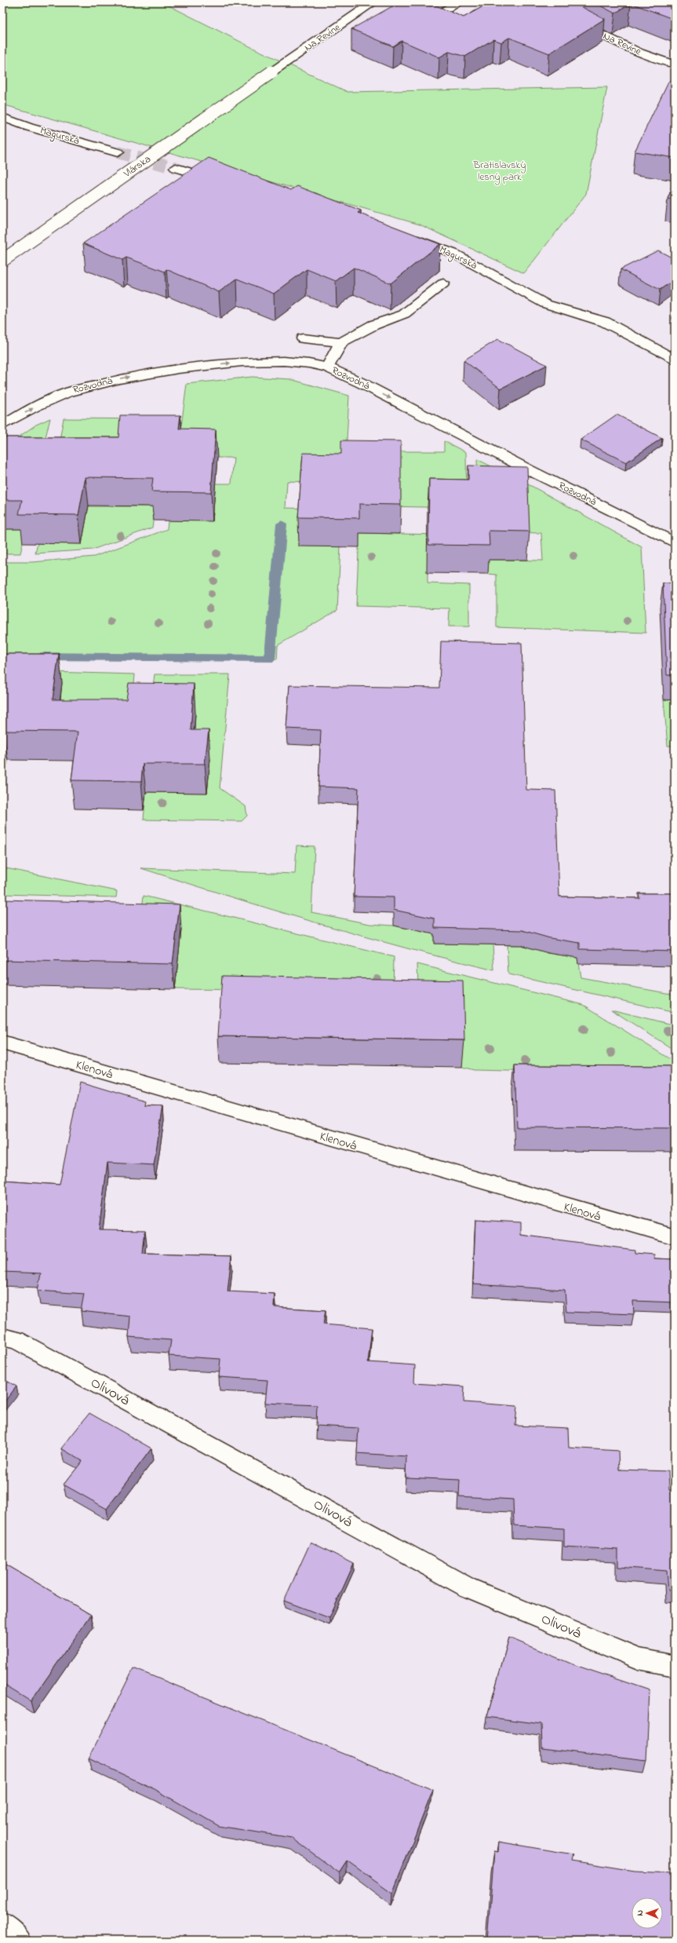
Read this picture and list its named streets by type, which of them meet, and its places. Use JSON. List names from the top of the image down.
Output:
{
  "streets": {
    "street": [
      "Na Revíne",
      "Magurská",
      "Vlárska",
      "Rozvodná",
      "Klenová",
      "Olivová"
    ]
  },
  "crossings": [
    ["Na Revíne", "Vlárska"]
  ],
  "one_way": ["Rozvodná"],
  "parks": ["Bratislavský lesný park"],
  "north": "left"
}
